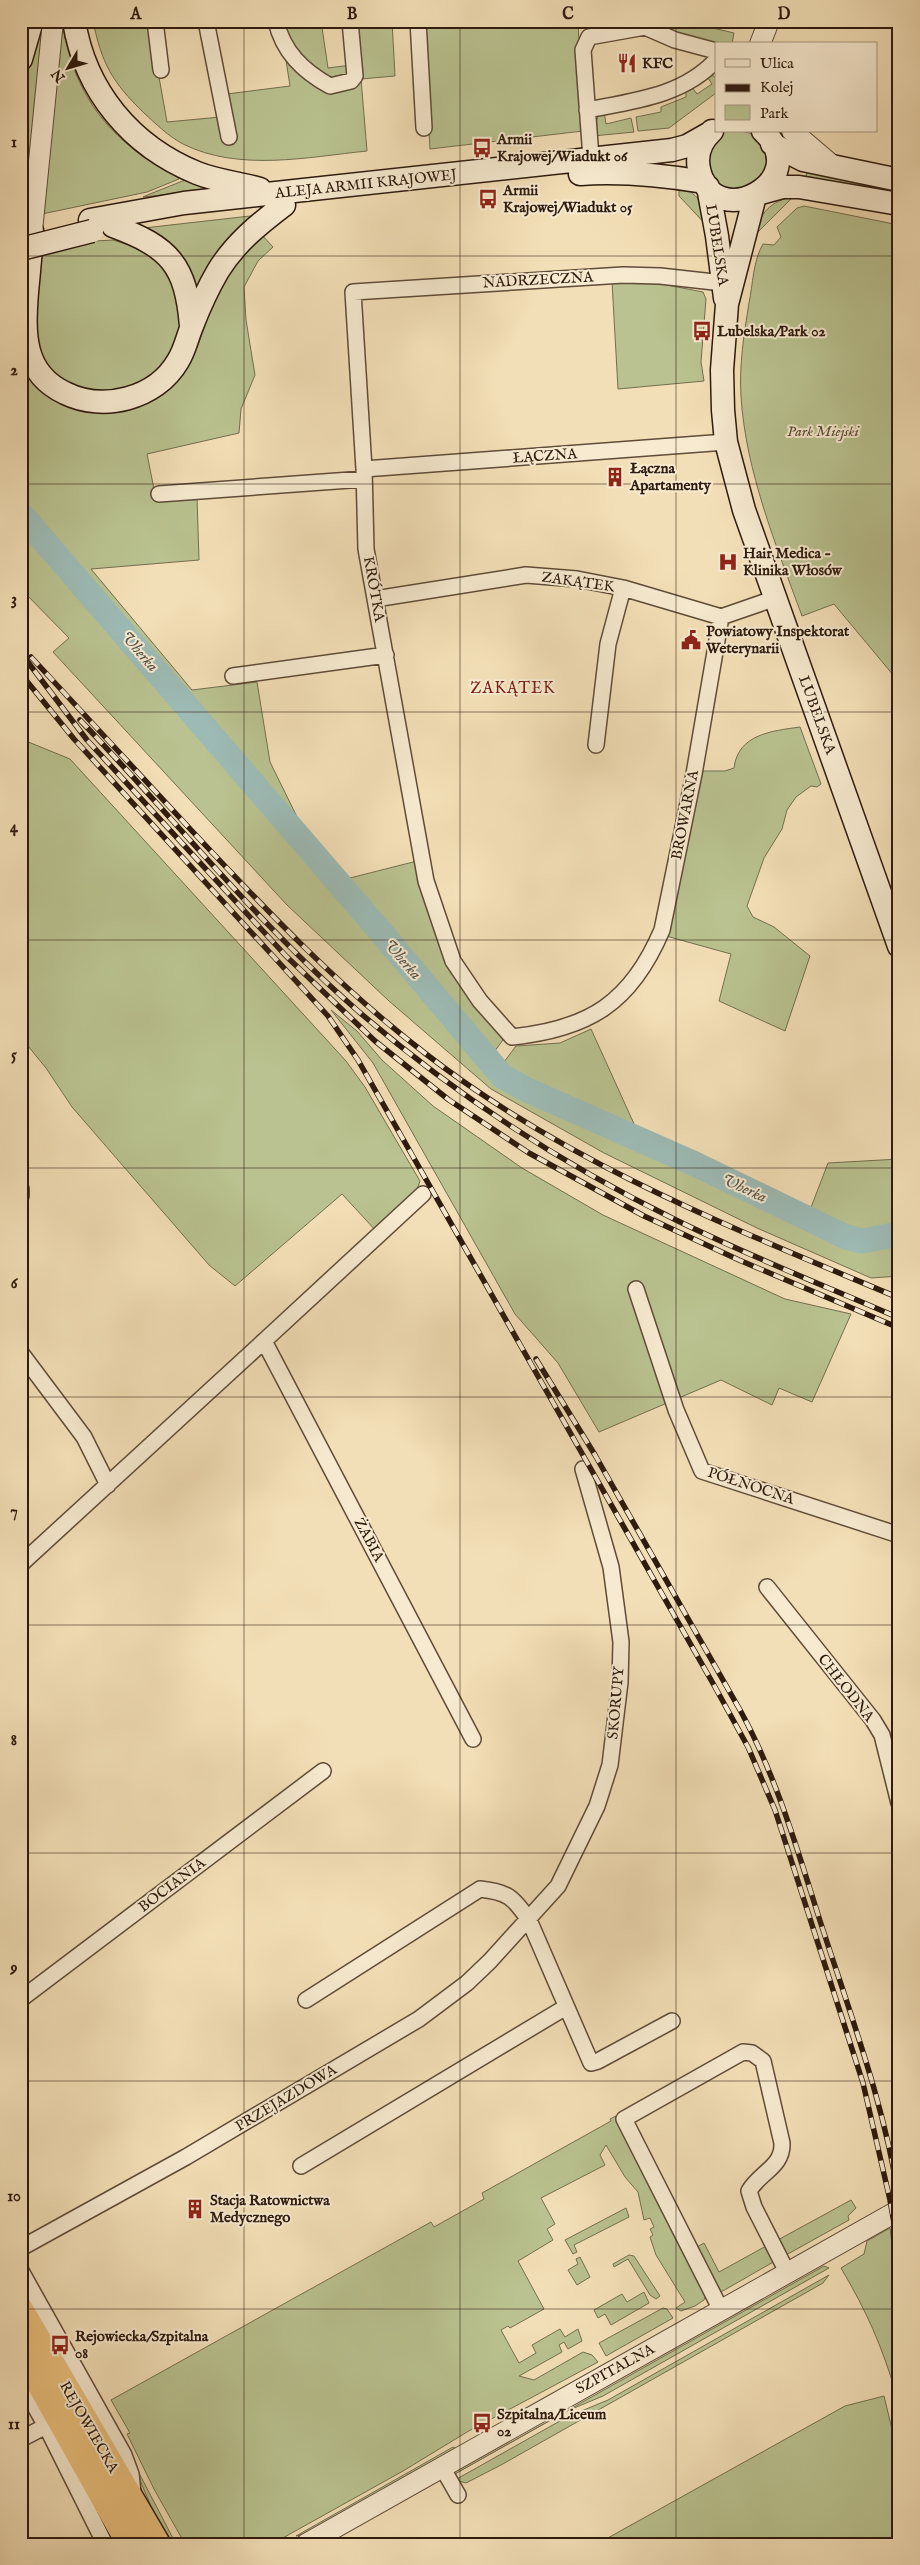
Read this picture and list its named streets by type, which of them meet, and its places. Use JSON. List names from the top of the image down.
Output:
{
  "streets": {
    "highway": ["REJOWIECKA"],
    "main road": ["ALEJA ARMII KRAJOWEJ", "LUBELSKA"],
    "street": [
      "NADRZECZNA",
      "ŁĄCZNA",
      "ZAKĄTEK",
      "KRÓTKA",
      "BROWARNA",
      "PÓŁNOCNA",
      "ŻABIA",
      "CHŁODNA",
      "SKORUPY",
      "BOCIANIA",
      "PRZEJAZDOWA",
      "SZPITALNA"
    ]
  },
  "crossings": [
    ["ALEJA ARMII KRAJOWEJ", "LUBELSKA"],
    ["LUBELSKA", "NADRZECZNA"],
    ["LUBELSKA", "ŁĄCZNA"],
    ["NADRZECZNA", "KRÓTKA"],
    ["ŁĄCZNA", "KRÓTKA"],
    ["ZAKĄTEK", "KRÓTKA"],
    ["ZAKĄTEK", "BROWARNA"],
    ["KRÓTKA", "BROWARNA"],
    ["SKORUPY", "PRZEJAZDOWA"]
  ],
  "districts": ["ZAKĄTEK"],
  "water": ["Uherka"],
  "parks": ["Park Miejski"],
  "places": {
    "restaurant": ["KFC"],
    "bus stop": [
      "Armii Krajowej/Wiadukt 06",
      "Armii Krajowej/Wiadukt 05",
      "Lubelska/Park 02",
      "Rejowiecka/Szpitalna 08",
      "Szpitalna/Liceum 02"
    ],
    "building": ["Łączna Apartamenty", "Stacja Ratownictwa Medycznego"],
    "hospital": ["Hair Medica - Klinika Włosów"],
    "public building": ["Powiatowy Inspektorat Weterynarii"]
  },
  "legend": ["Ulica", "Kolej", "Park"],
  "north": "bottom left",
  "grid": {
    "columns": [
      "A",
      "B",
      "C",
      "D"
    ],
    "rows": [
      "1",
      "2",
      "3",
      "4",
      "5",
      "6",
      "7",
      "8",
      "9",
      "10",
      "11"
    ]
  }
}
